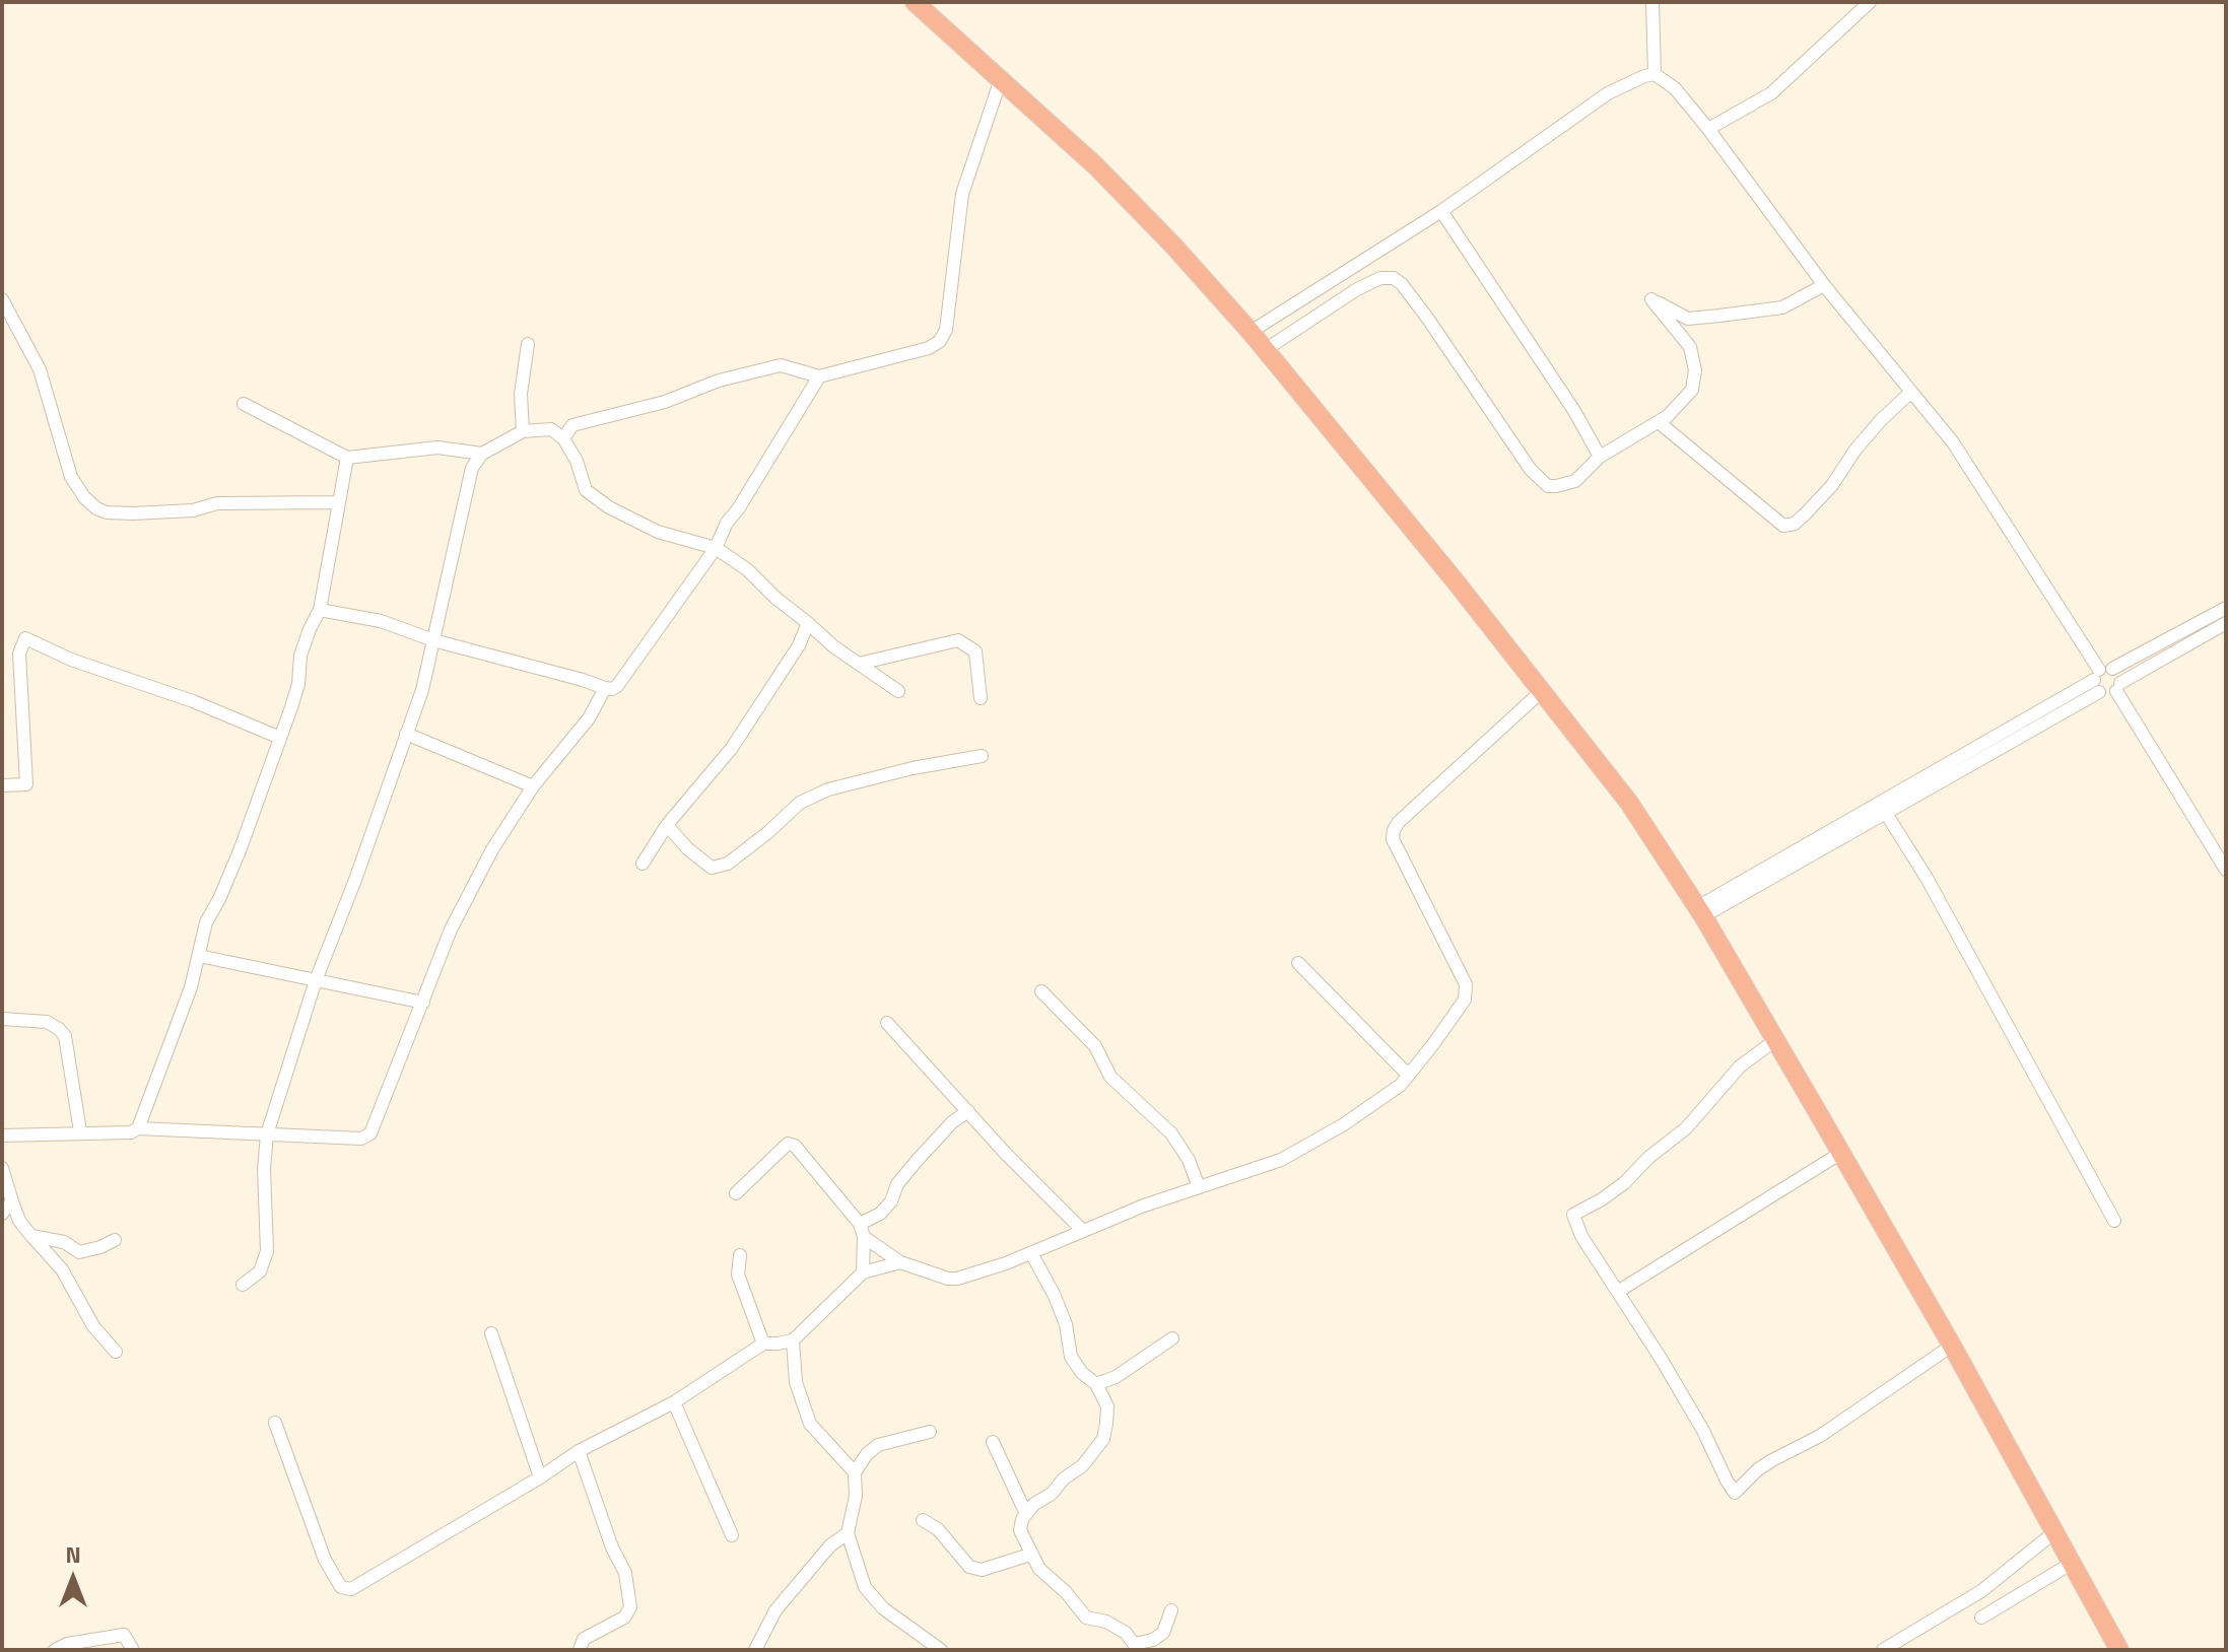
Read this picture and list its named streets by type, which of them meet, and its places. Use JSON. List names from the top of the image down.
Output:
{
  "north": "top"
}
